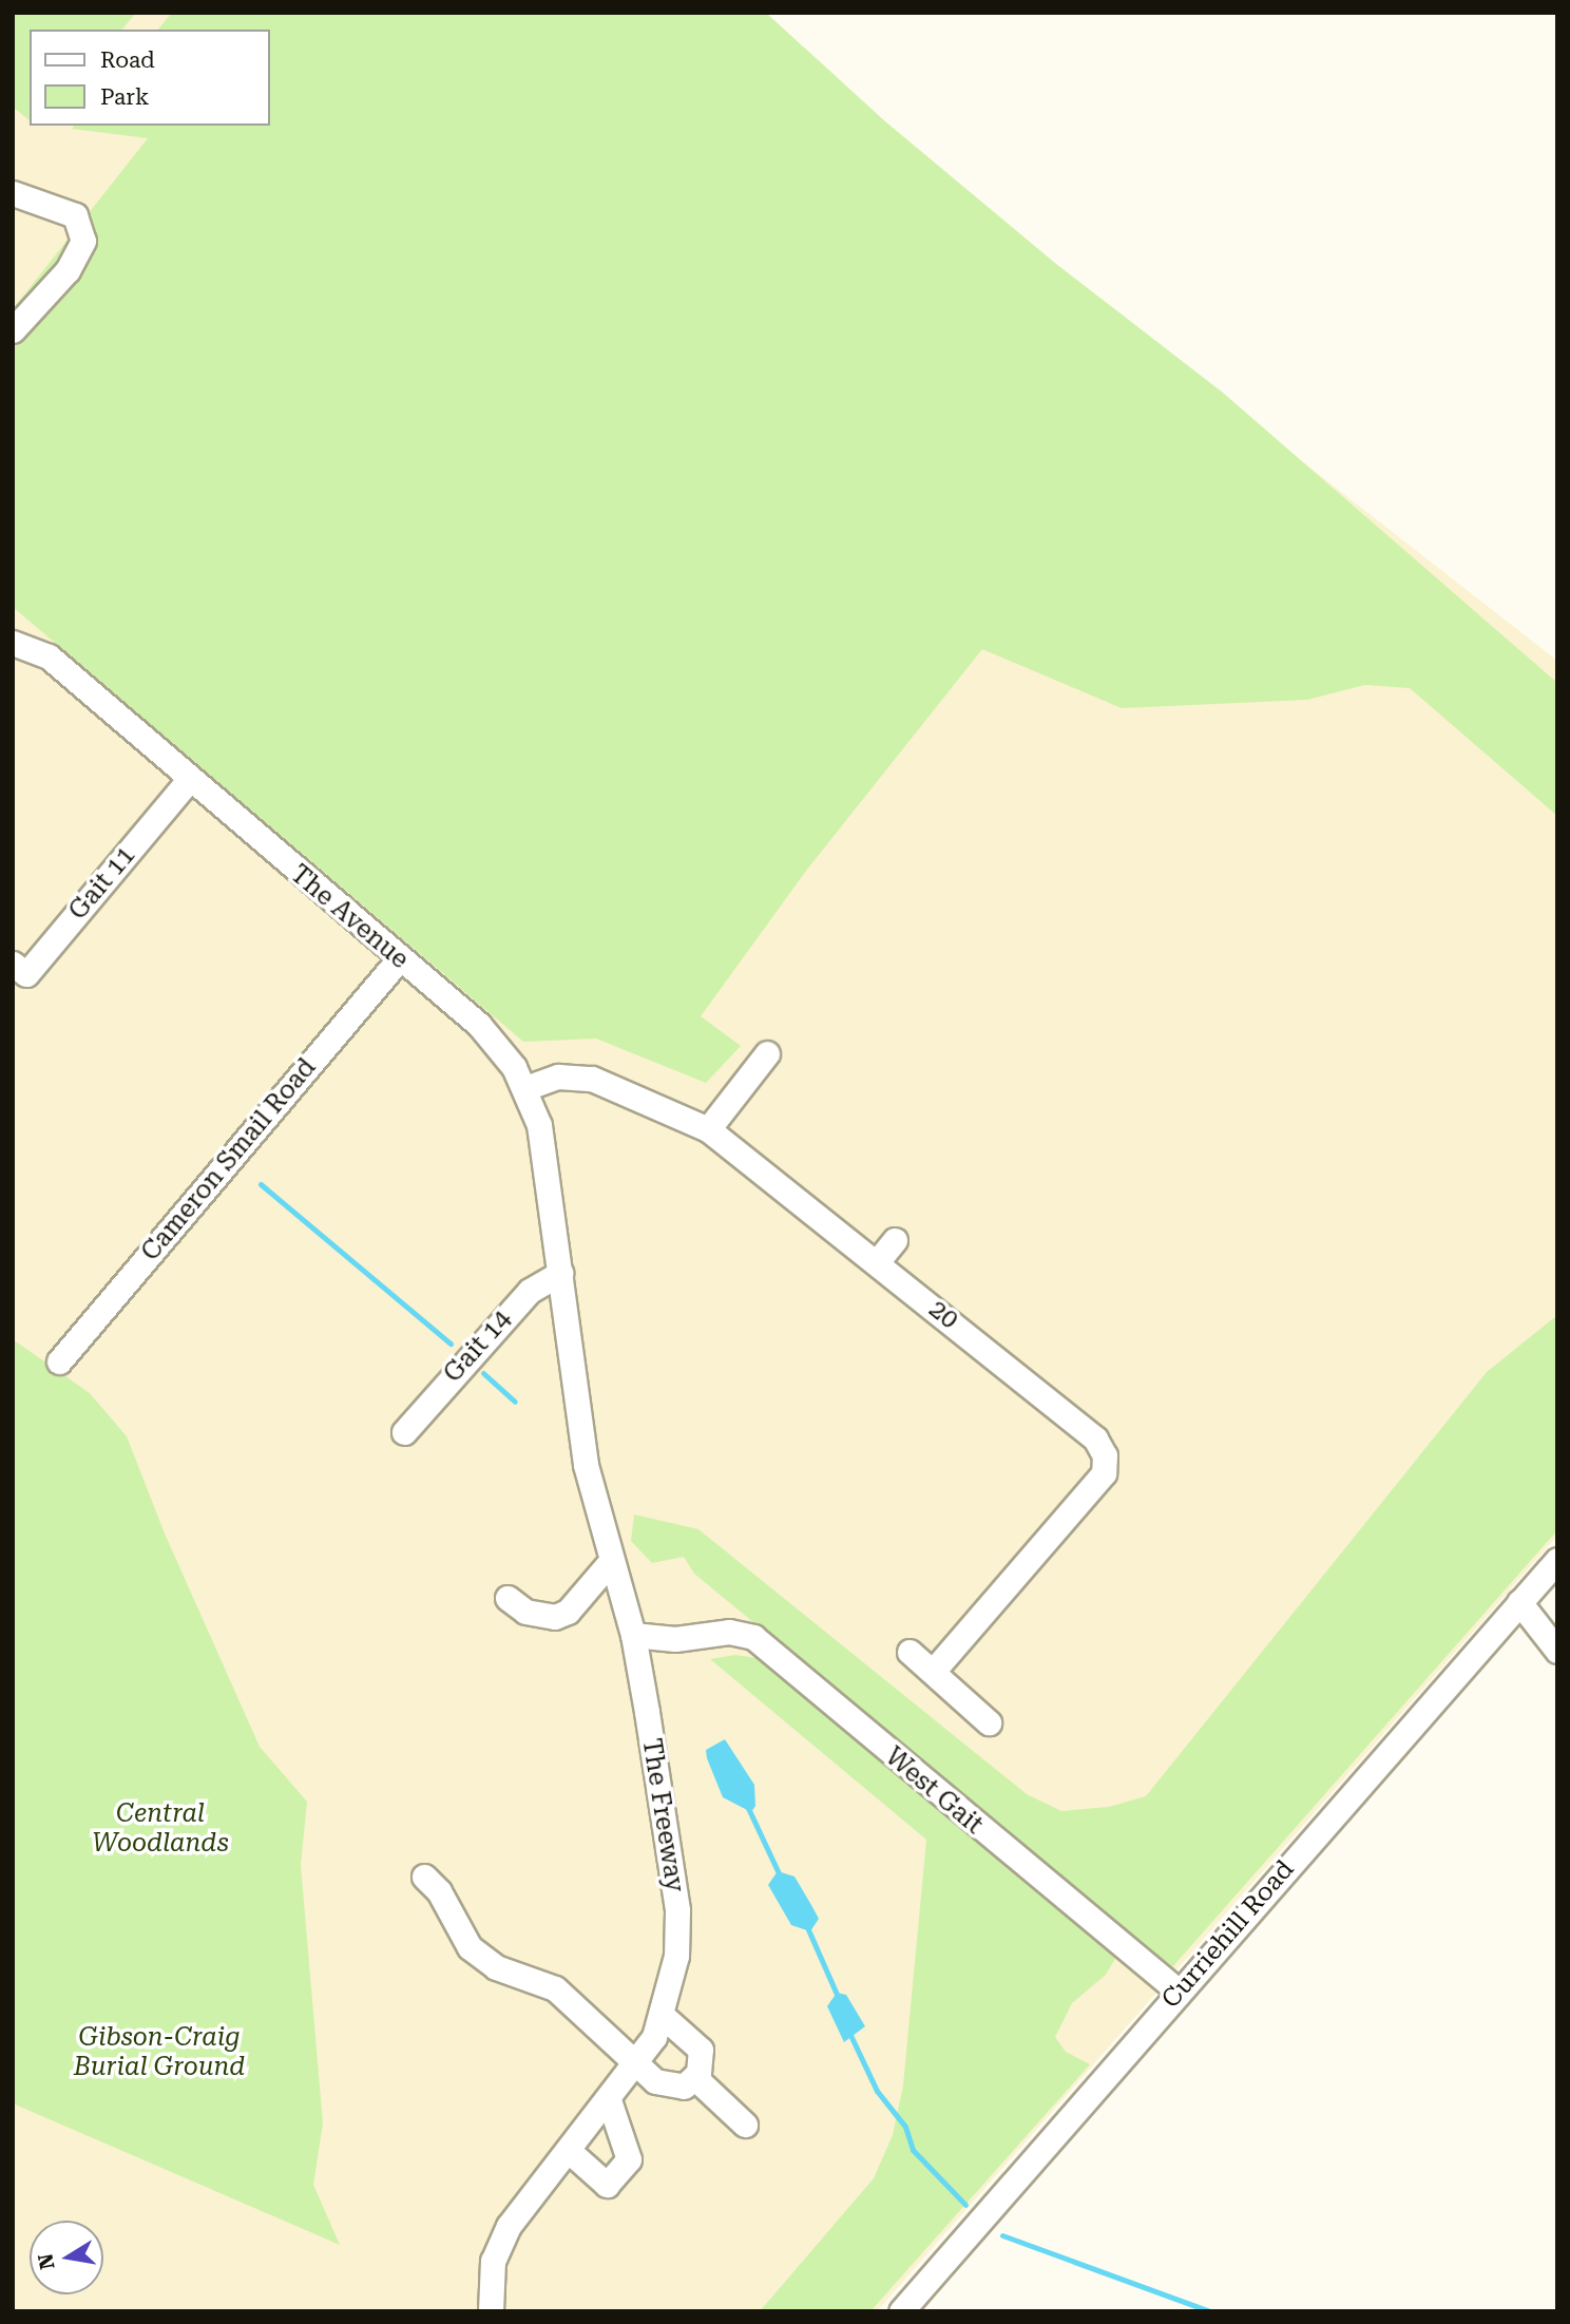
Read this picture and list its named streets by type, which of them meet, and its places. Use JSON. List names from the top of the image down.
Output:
{
  "streets": {
    "street": [
      "Gait 11",
      "The Avenue",
      "Cameron Smail Road",
      "20",
      "Gait 14",
      "West Gait",
      "The Freeway",
      "Curriehill Road"
    ]
  },
  "crossings": [
    ["Gait 11", "The Avenue"],
    ["The Avenue", "Cameron Smail Road"],
    ["The Avenue", "20"],
    ["The Avenue", "Gait 14"],
    ["West Gait", "The Freeway"],
    ["West Gait", "Curriehill Road"]
  ],
  "parks": ["Central Woodlands", "Gibson-Craig Burial Ground"],
  "legend": ["Road", "Park"],
  "north": "left"
}
